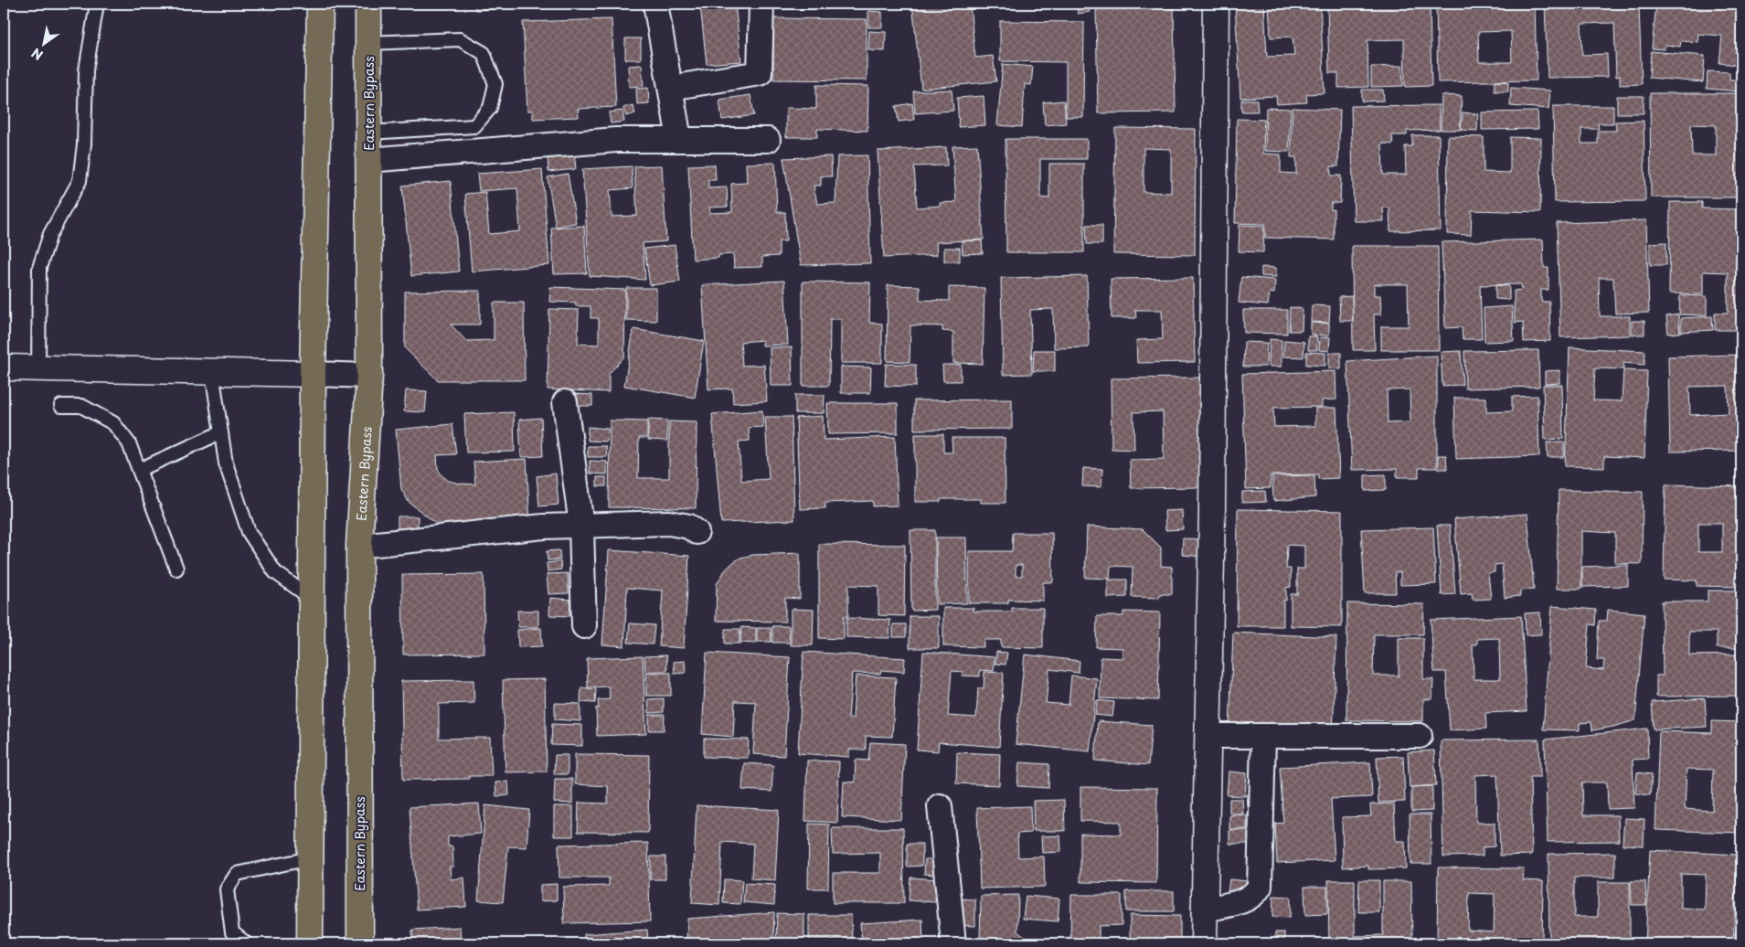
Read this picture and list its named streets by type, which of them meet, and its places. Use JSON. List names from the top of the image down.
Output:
{
  "streets": {
    "highway": ["Eastern Bypass"]
  },
  "north": "bottom left"
}
